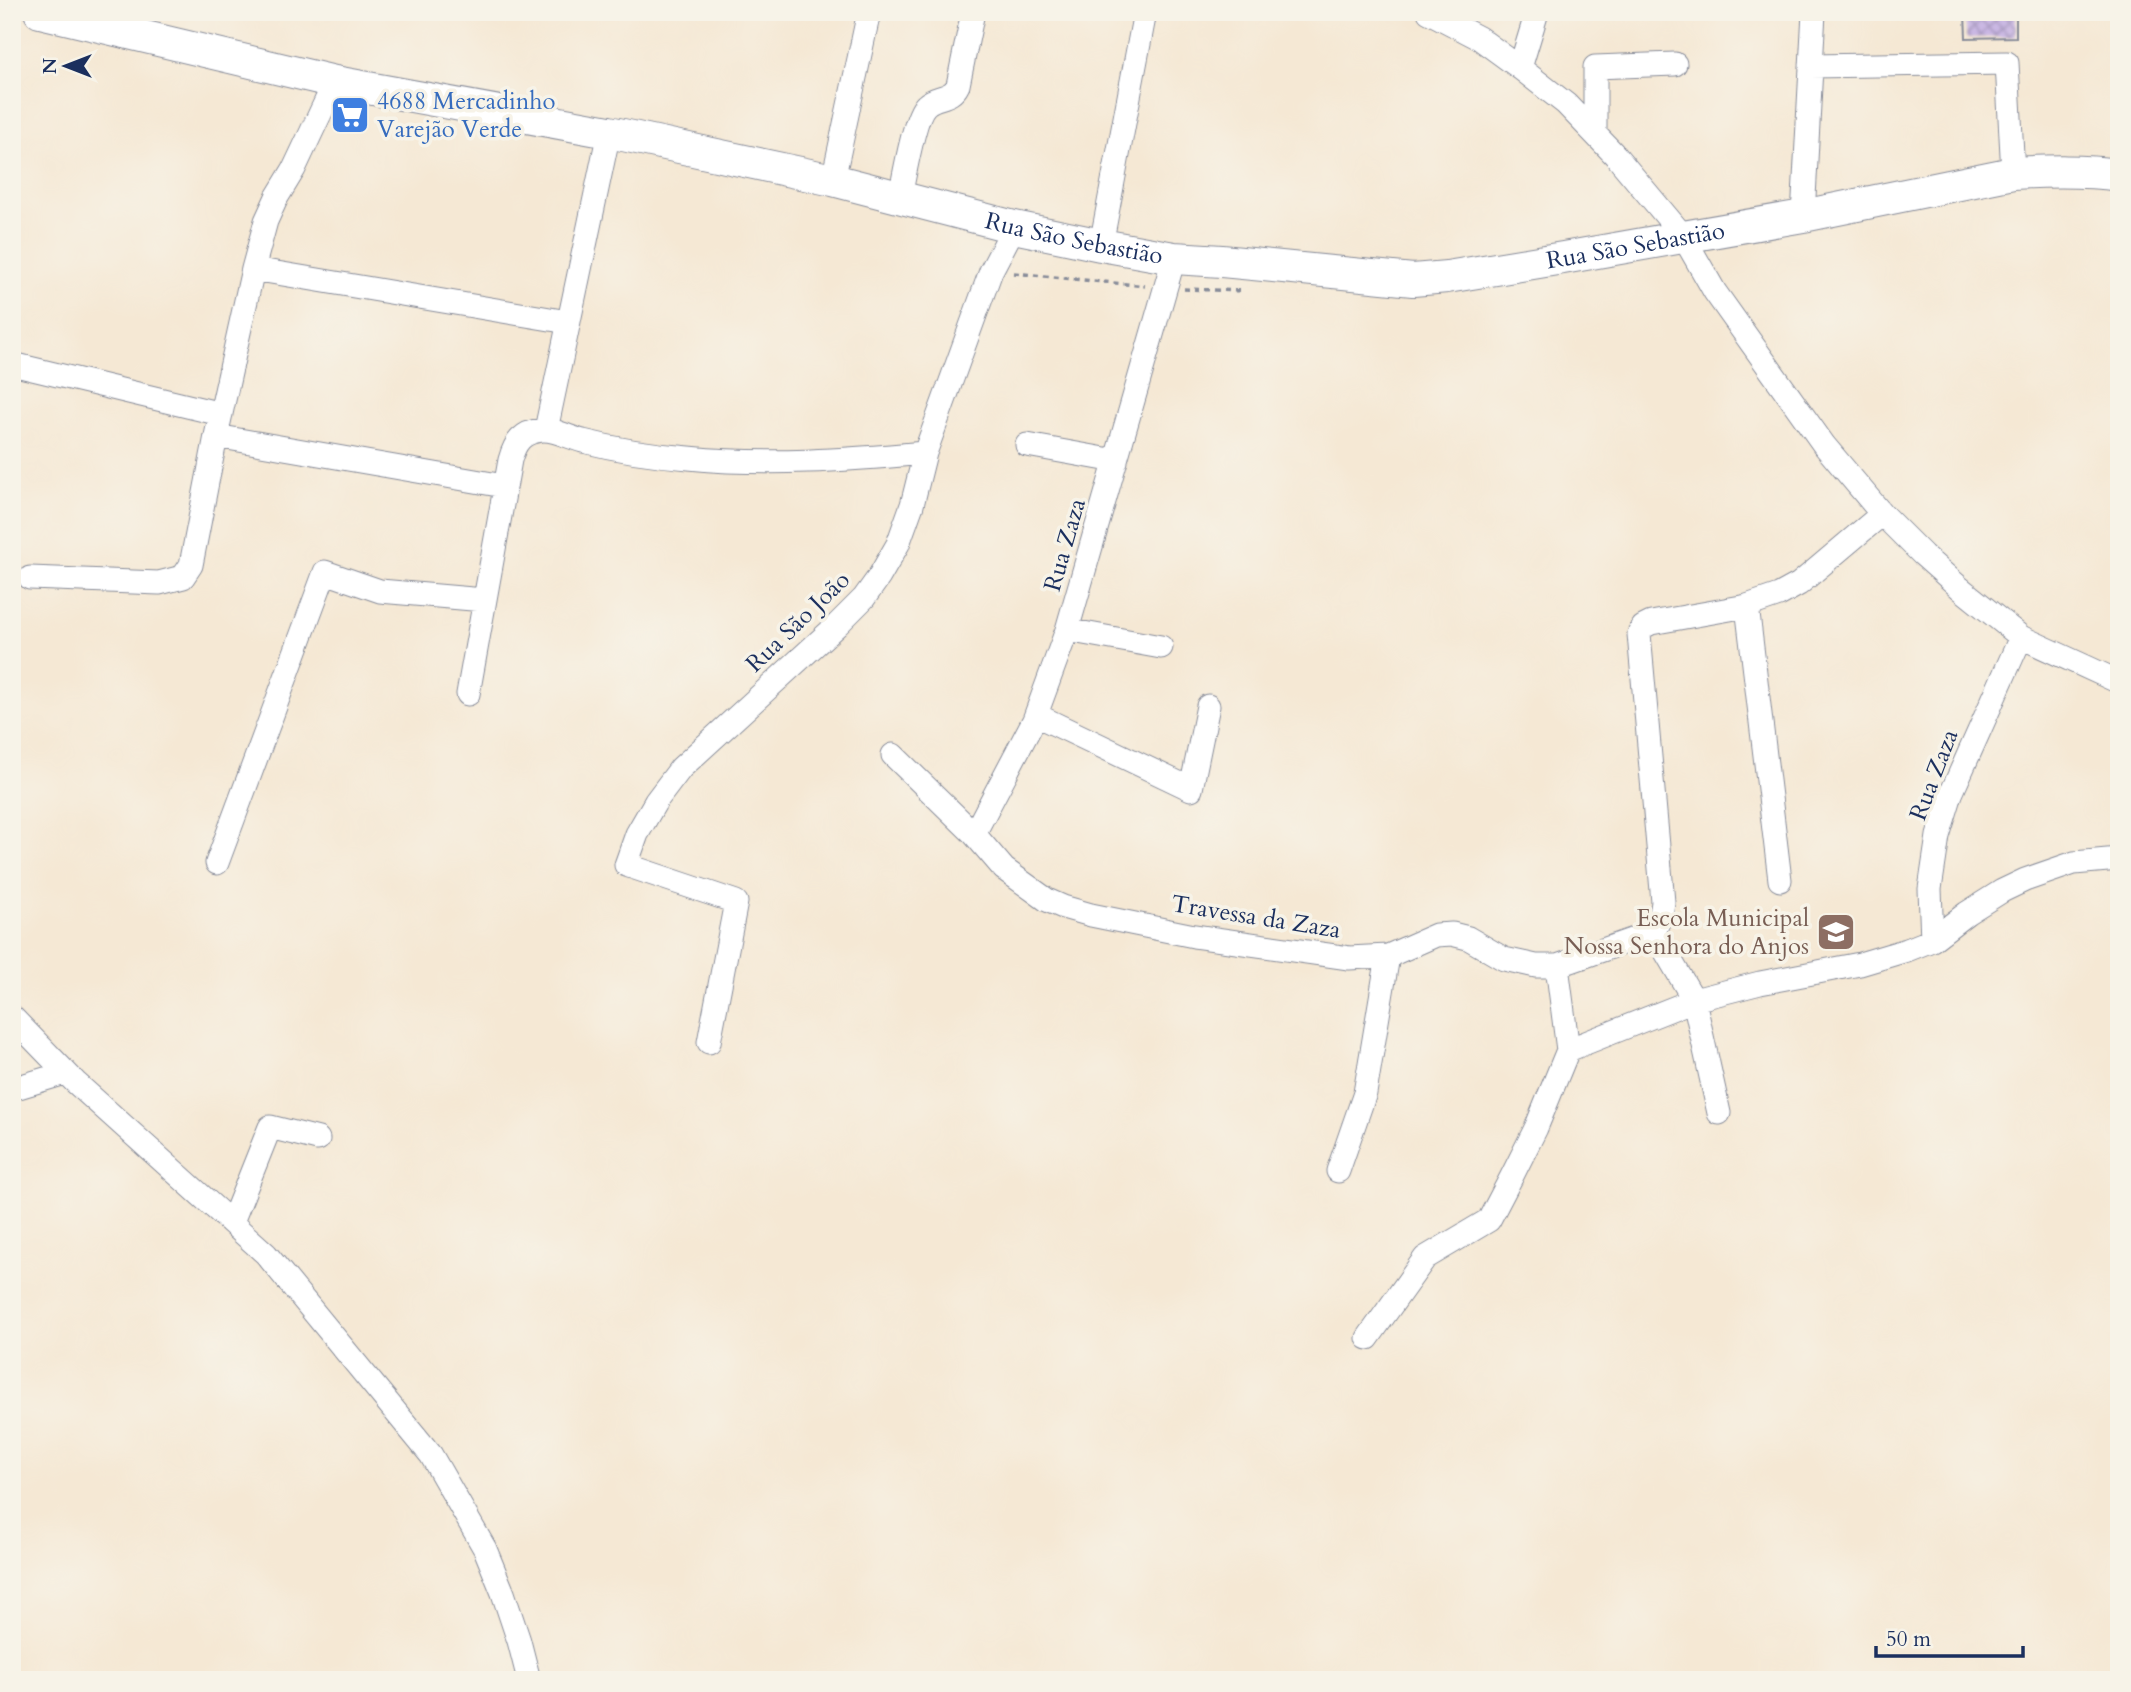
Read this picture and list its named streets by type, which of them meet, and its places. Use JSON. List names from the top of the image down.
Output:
{
  "streets": {
    "street": [
      "Rua São Sebastião",
      "Rua Zaza",
      "Rua São João",
      "Travessa da Zaza"
    ]
  },
  "crossings": [
    ["Rua São Sebastião", "Rua Zaza"],
    ["Rua São Sebastião", "Rua São João"],
    ["Rua Zaza", "Travessa da Zaza"]
  ],
  "places": {
    "supermarket": ["4688 Mercadinho Varejão Verde"],
    "school or university": ["Escola Municipal Nossa Senhora do Anjos"]
  },
  "scale_bar": "50 m",
  "north": "left"
}
